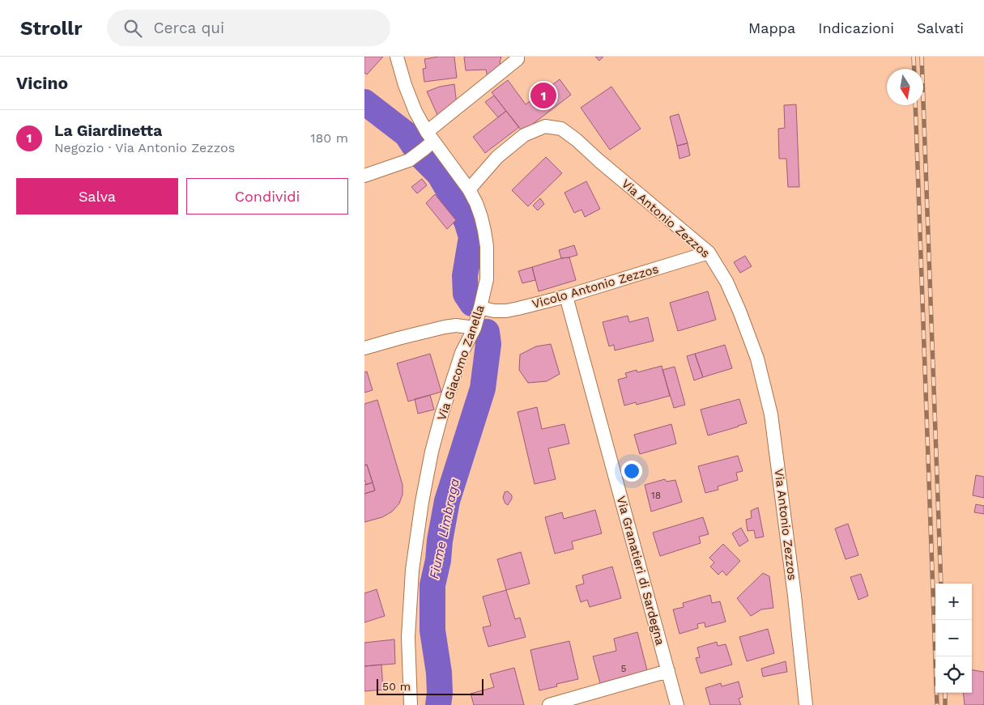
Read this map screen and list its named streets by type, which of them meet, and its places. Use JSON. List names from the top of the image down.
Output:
{
  "streets": {
    "street": [
      "Via Antonio Zezzos",
      "Vicolo Antonio Zezzos",
      "Via Giacomo Zanella",
      "Via Granatieri di Sardegna"
    ]
  },
  "crossings": [
    ["Via Antonio Zezzos", "Vicolo Antonio Zezzos"],
    ["Via Antonio Zezzos", "Via Giacomo Zanella"],
    ["Vicolo Antonio Zezzos", "Via Giacomo Zanella"],
    ["Vicolo Antonio Zezzos", "Via Granatieri di Sardegna"]
  ],
  "water": ["Fiume Limbraga"],
  "house_numbers": ["18", "5"],
  "scale_bar": "50 m",
  "north": "bottom",
  "page": {
    "header": "Strollr",
    "search": "Cerca qui",
    "nav": ["Mappa", "Indicazioni", "Salvati"],
    "heading": "Vicino",
    "pins": "1",
    "list": [
      {
        "mark": "1",
        "name": "La Giardinetta",
        "note": "Negozio · Via Antonio Zezzos",
        "value": "180 m"
      }
    ],
    "buttons": ["Salva", "Condividi"],
    "map_buttons": ["+", "−"],
    "scale": "50 m"
  }
}
